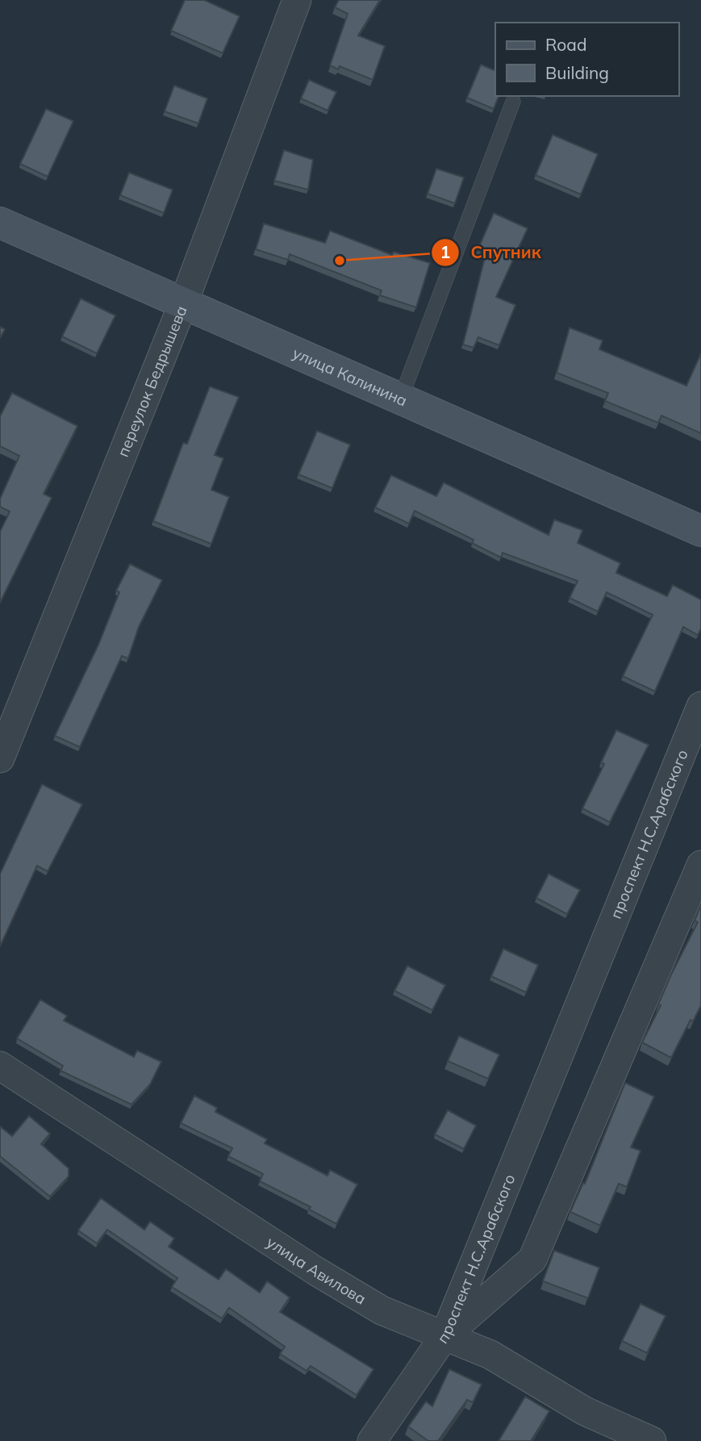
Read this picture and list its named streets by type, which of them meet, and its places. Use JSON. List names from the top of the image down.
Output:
{
  "streets": {
    "main road": ["улица Калинина"],
    "street": ["переулок Бедрышева", "проспект Н.С.Арабского", "улица Авилова"]
  },
  "crossings": [
    ["улица Калинина", "переулок Бедрышева"],
    ["проспект Н.С.Арабского", "улица Авилова"]
  ],
  "places": ["Спутник"],
  "legend": ["Road", "Building"]
}
